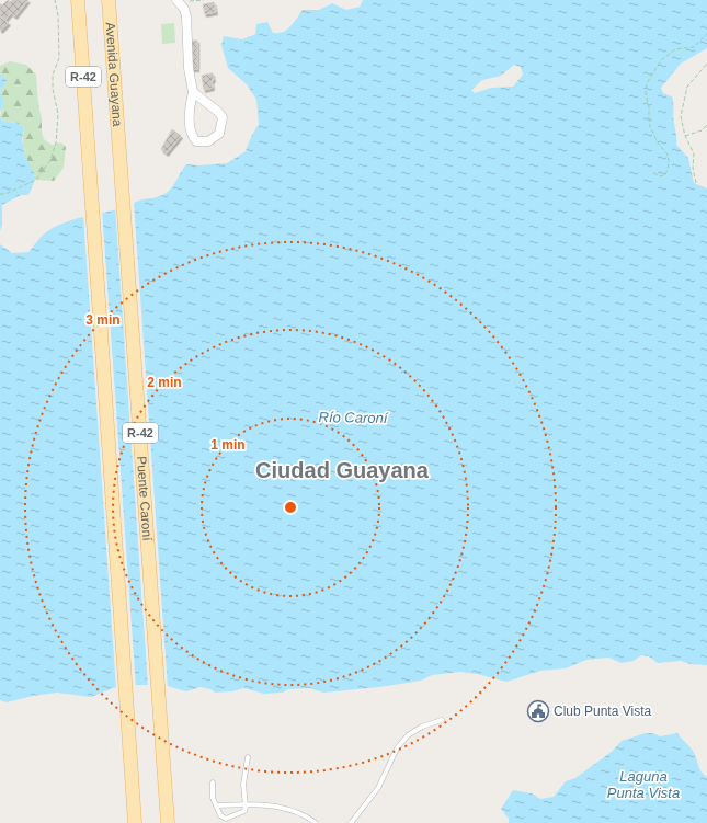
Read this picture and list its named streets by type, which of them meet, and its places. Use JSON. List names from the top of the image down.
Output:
{
  "streets": {
    "main road": ["Avenida Guayana", "R-42", "Puente Caroní"]
  },
  "crossings": [
    ["Avenida Guayana", "Puente Caroní"]
  ],
  "districts": ["Ciudad Guayana"],
  "water": ["Río Caroní", "Laguna Punta Vista"],
  "places": {
    "public building": ["Club Punta Vista"]
  },
  "rings": ["3 min", "2 min", "1 min"]
}
